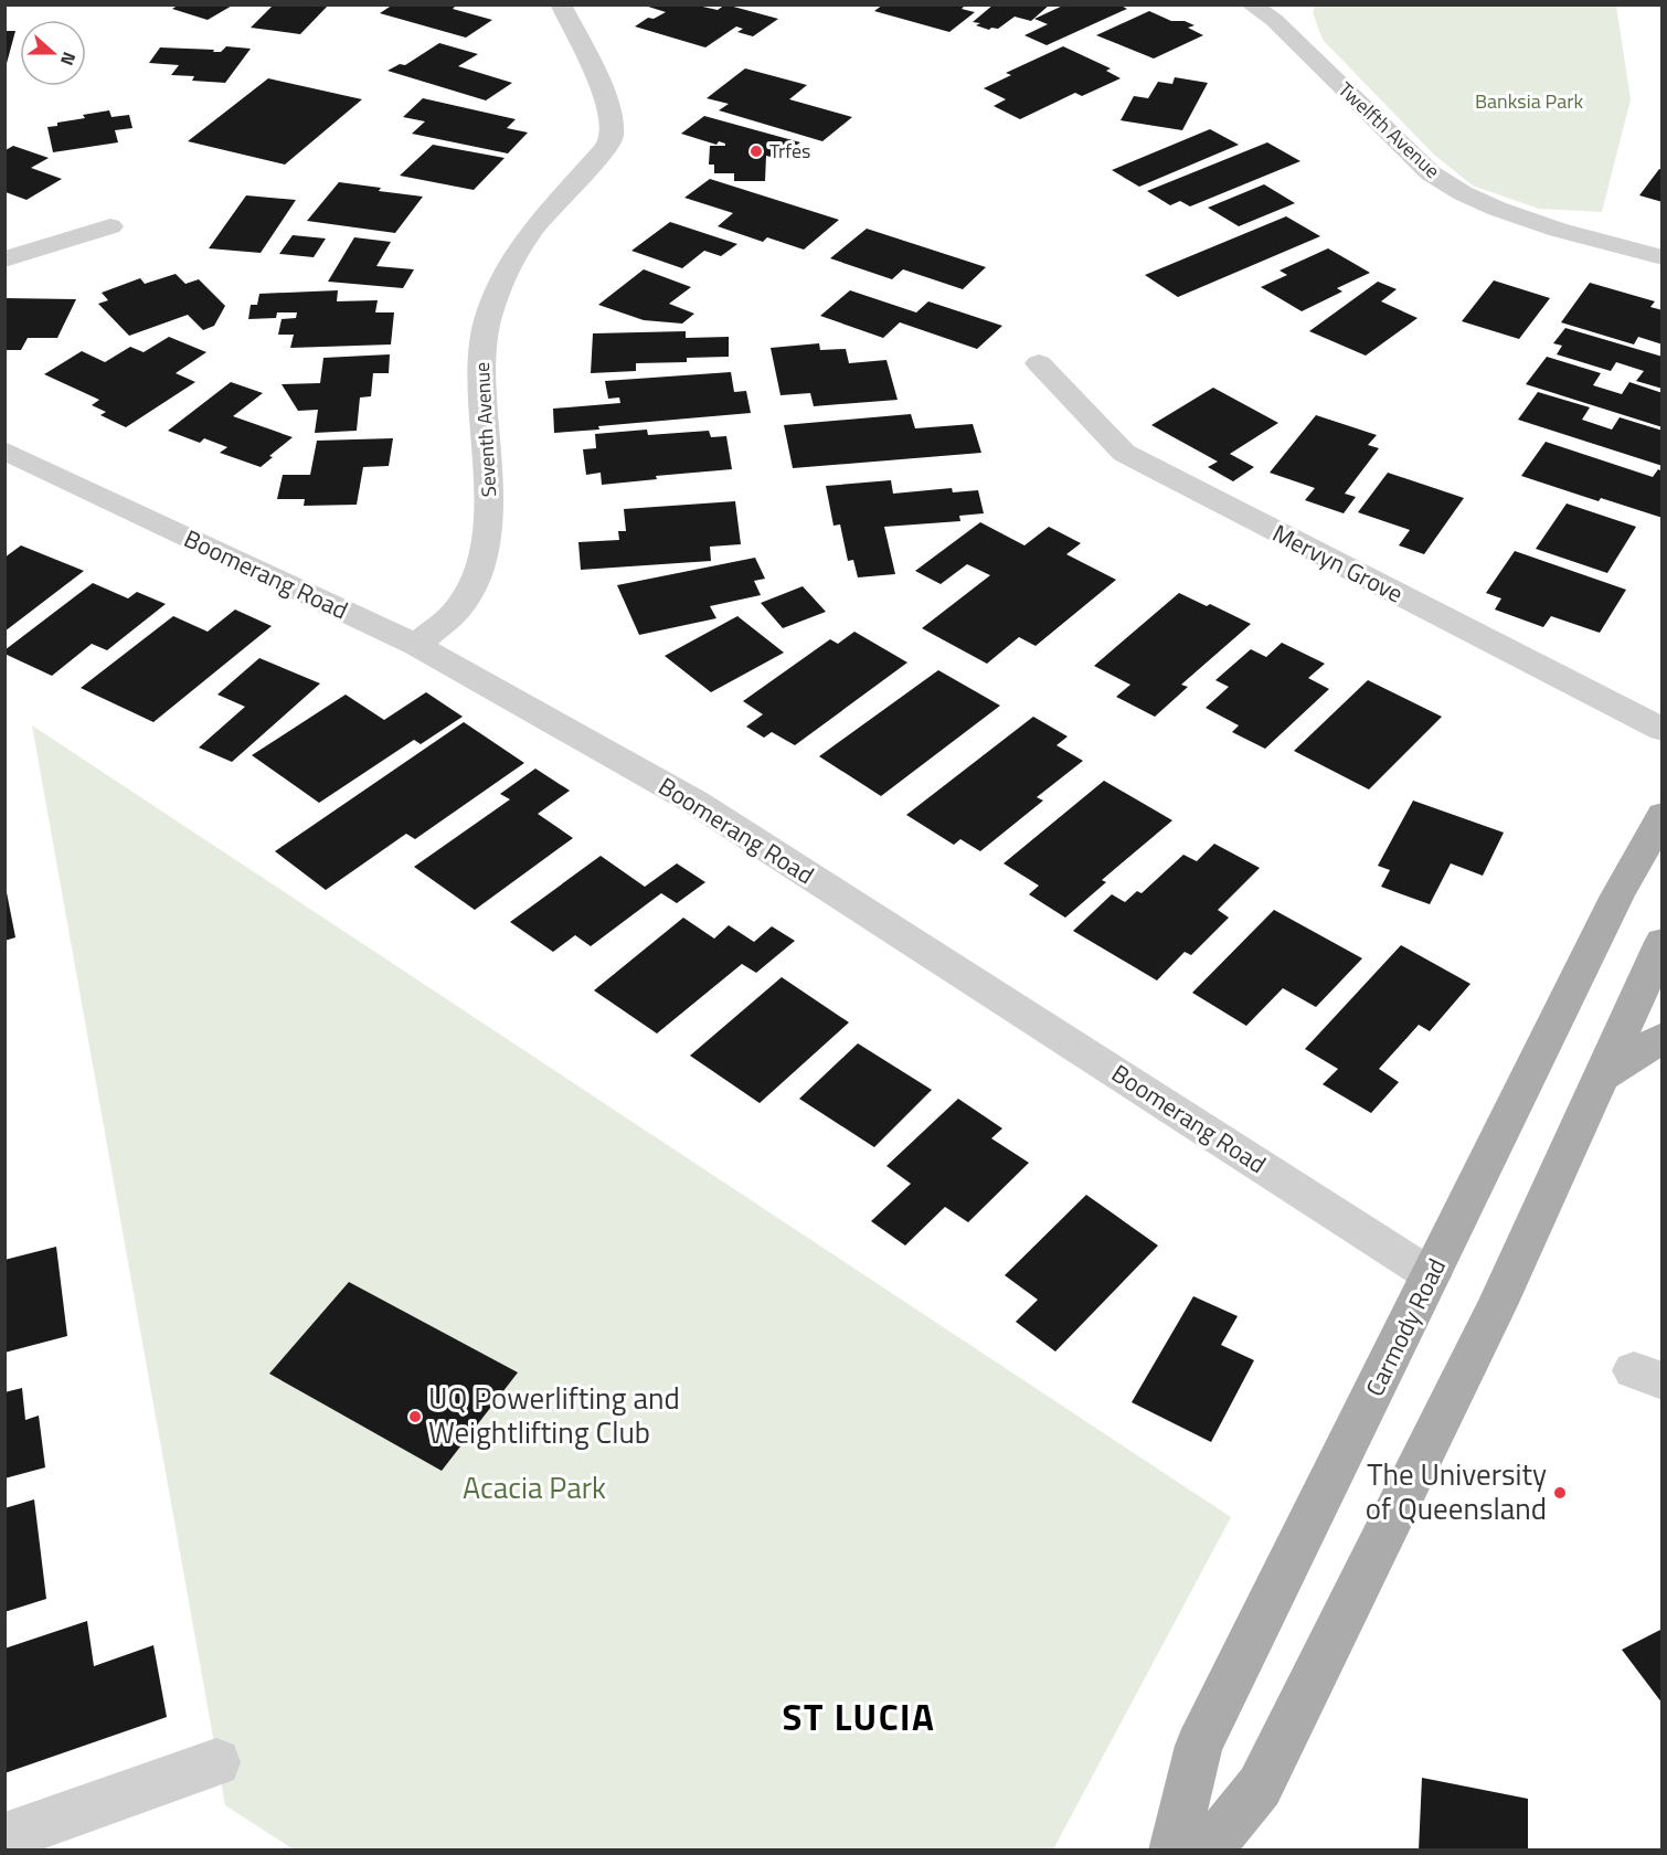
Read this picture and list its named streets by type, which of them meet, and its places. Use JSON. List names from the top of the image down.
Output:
{
  "streets": {
    "main road": ["Carmody Road"],
    "street": [
      "Twelfth Avenue",
      "Seventh Avenue",
      "Mervyn Grove",
      "Boomerang Road"
    ]
  },
  "crossings": [
    ["Seventh Avenue", "Boomerang Road"],
    ["Boomerang Road", "Carmody Road"]
  ],
  "districts": ["ST LUCIA"],
  "parks": ["Banksia Park", "Acacia Park"],
  "places": ["Trfes", "UQ Powerlifting and Weightlifting Club", "The University of Queensland"],
  "north": "right"
}
